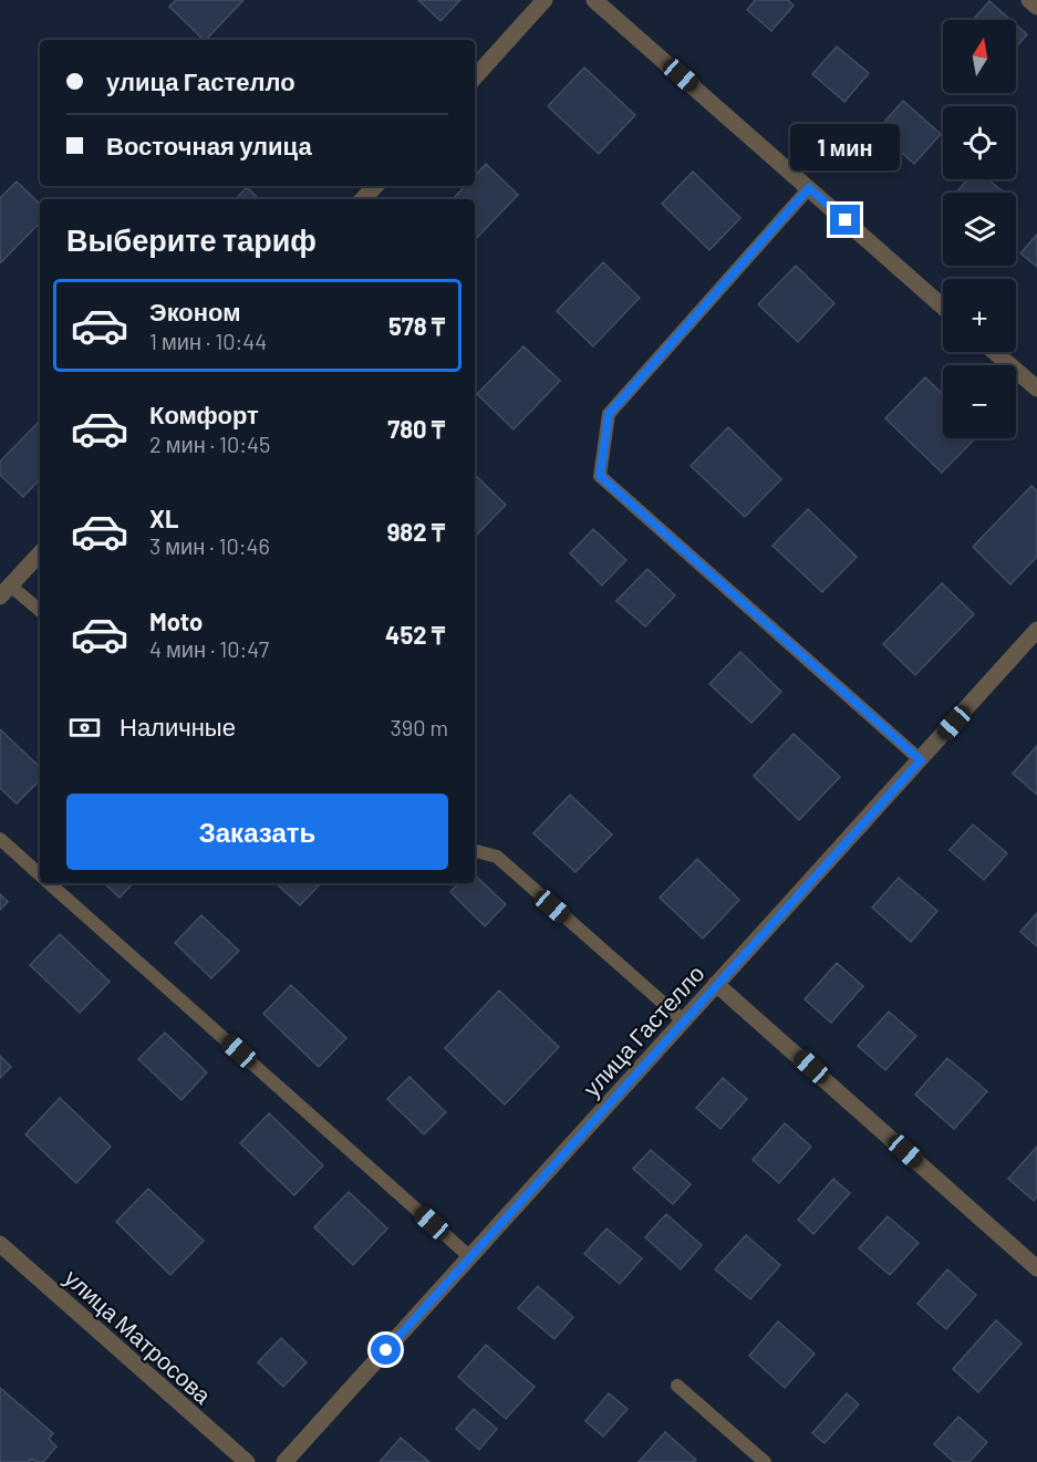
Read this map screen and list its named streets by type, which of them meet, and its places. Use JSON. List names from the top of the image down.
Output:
{
  "streets": {
    "street": ["улица Гастелло", "улица Матросова"]
  },
  "north": "top",
  "page": {
    "map_buttons": ["+", "−"],
    "banner": ["улица Гастелло", "Восточная улица"],
    "bubble": "1 мин",
    "heading": "Выберите тариф",
    "list": [
      {
        "name": "Эконом",
        "note": "1 мин · 10:44",
        "value": "578 ₸"
      },
      {
        "name": "Комфорт",
        "note": "2 мин · 10:45",
        "value": "780 ₸"
      },
      {
        "name": "XL",
        "note": "3 мин · 10:46",
        "value": "982 ₸"
      },
      {
        "name": "Moto",
        "note": "4 мин · 10:47",
        "value": "452 ₸"
      }
    ],
    "pay": ["Наличные", "390 m"],
    "buttons": "Заказать"
  }
}
